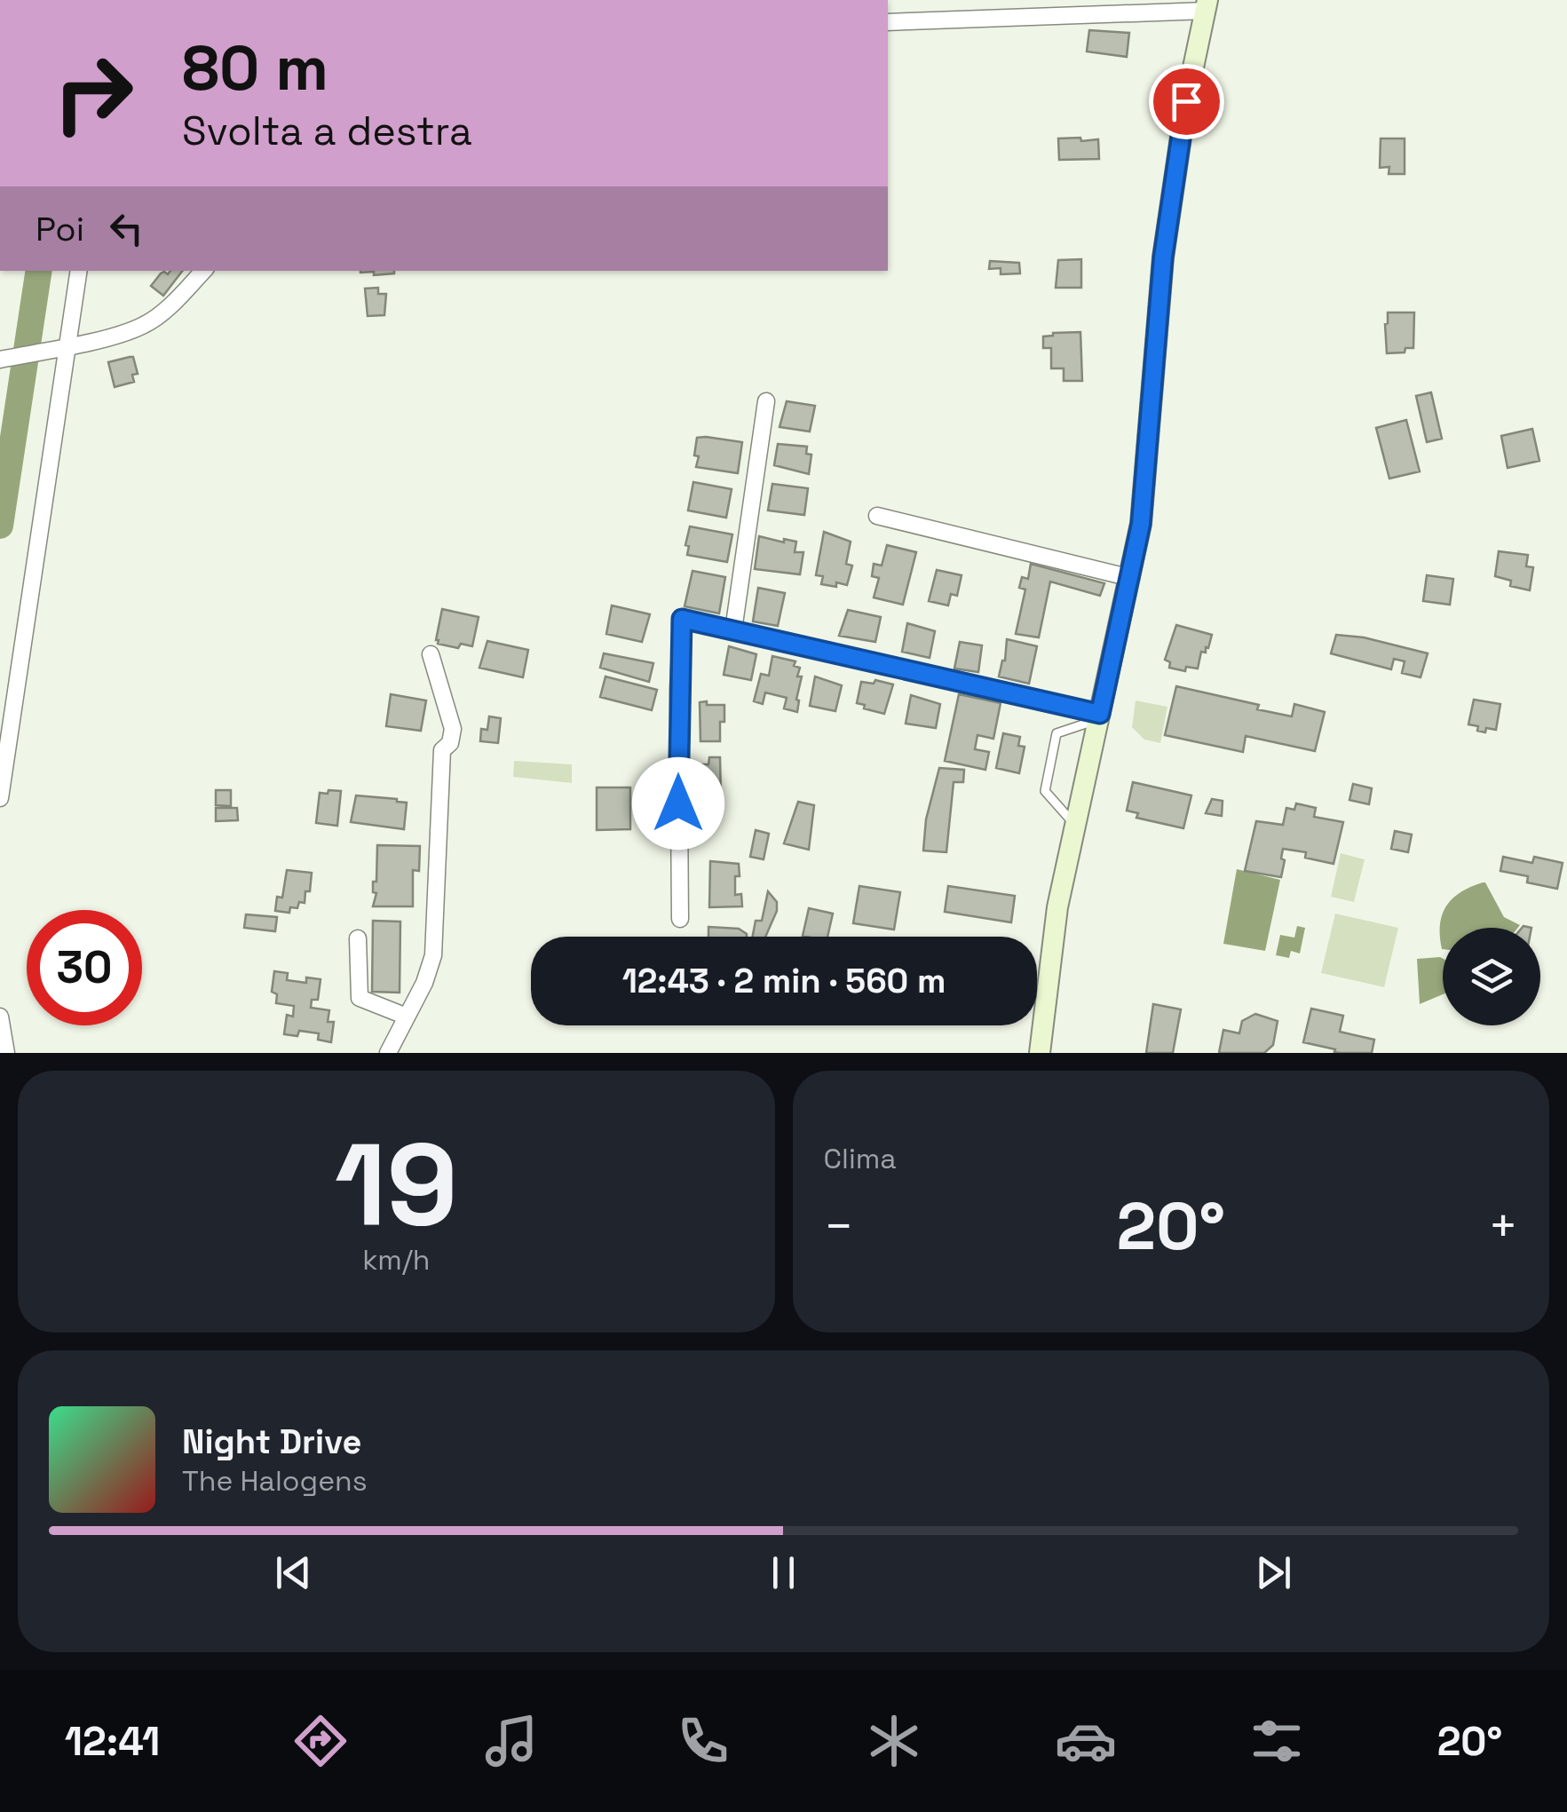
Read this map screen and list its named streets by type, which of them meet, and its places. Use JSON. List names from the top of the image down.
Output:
{
  "page": {
    "turn": ["80 m", "Svolta a destra"],
    "then": "Poi",
    "limit": "30",
    "trip": "12:43 · 2 min · 560 m",
    "tile": [
      ["19", "km/h"],
      "Clima"
    ],
    "heat": ["−", "20°", "+"],
    "song": ["Night Drive", "The Halogens"],
    "tabs": ["12:41", "20°"]
  }
}
